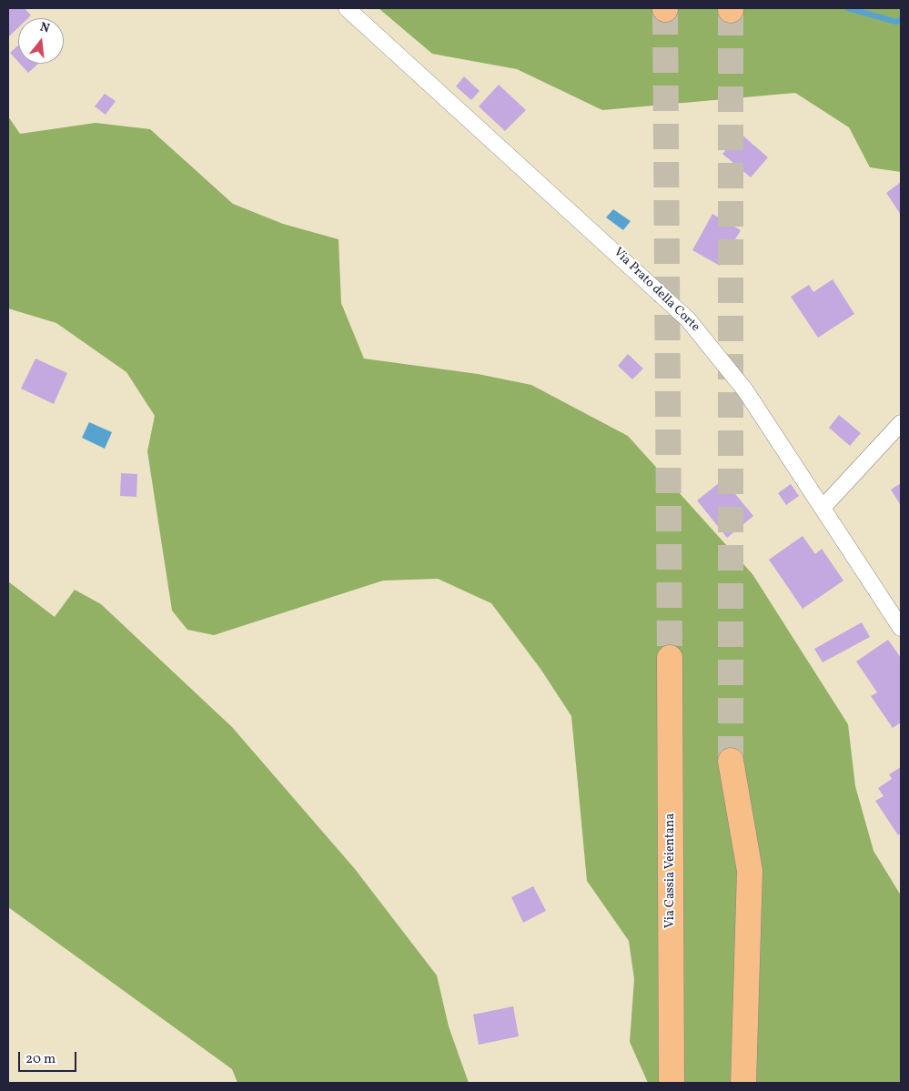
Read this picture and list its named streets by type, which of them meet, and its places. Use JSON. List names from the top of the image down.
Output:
{
  "streets": {
    "highway": ["Via Cassia Veientana"],
    "street": ["Via Prato della Corte"]
  },
  "scale_bar": "20 m",
  "north": "top"
}
